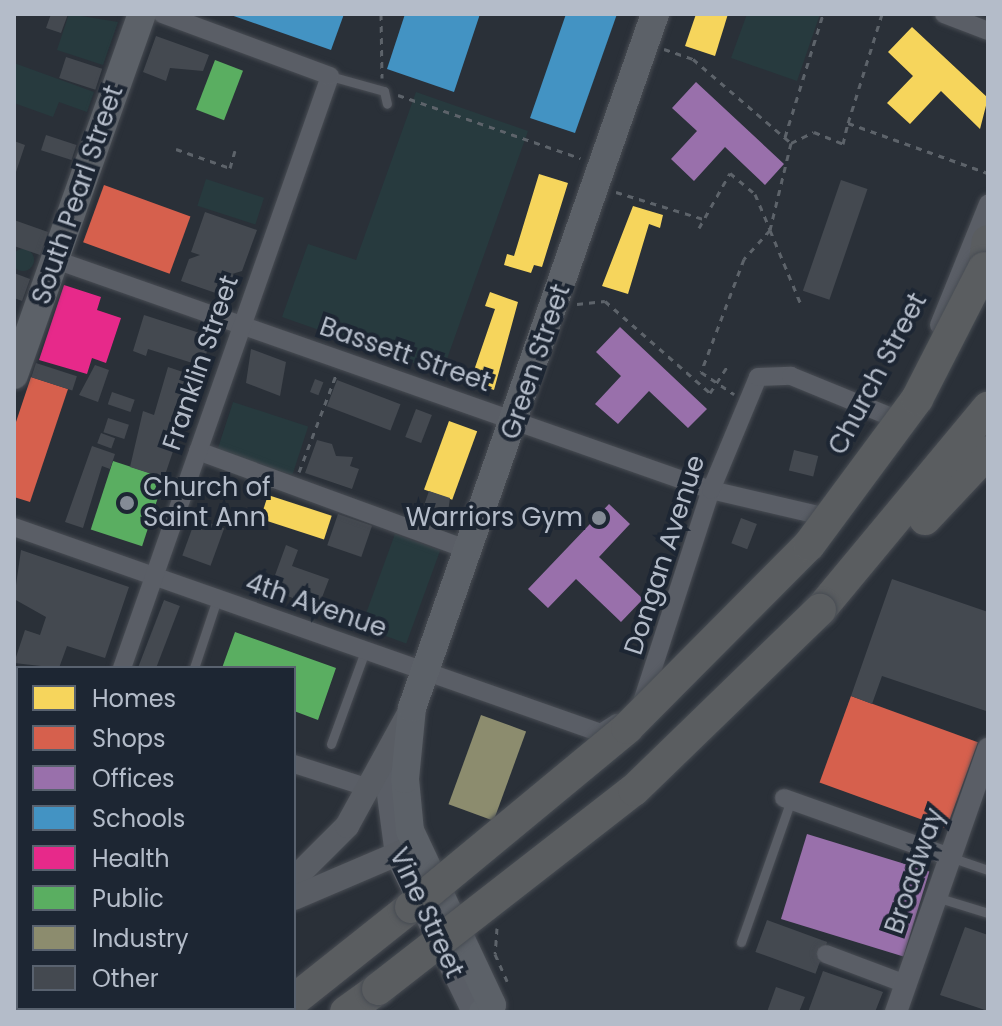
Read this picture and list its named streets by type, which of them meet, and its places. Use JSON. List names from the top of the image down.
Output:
{
  "streets": {
    "main road": ["South Pearl Street", "Green Street", "Vine Street"],
    "street": [
      "Bassett Street",
      "Franklin Street",
      "Church Street",
      "Dongan Avenue",
      "4th Avenue",
      "Broadway"
    ]
  },
  "crossings": [
    ["South Pearl Street", "Bassett Street"],
    ["Bassett Street", "Green Street"],
    ["Bassett Street", "Franklin Street"],
    ["Bassett Street", "Church Street"],
    ["Bassett Street", "Dongan Avenue"],
    ["Green Street", "4th Avenue"],
    ["Green Street", "Vine Street"],
    ["Franklin Street", "4th Avenue"],
    ["Church Street", "Dongan Avenue"],
    ["Dongan Avenue", "4th Avenue"]
  ],
  "places": ["Church of Saint Ann", "Warriors Gym"],
  "legend": [
    "Homes",
    "Shops",
    "Offices",
    "Schools",
    "Health",
    "Public",
    "Industry",
    "Other"
  ]
}
